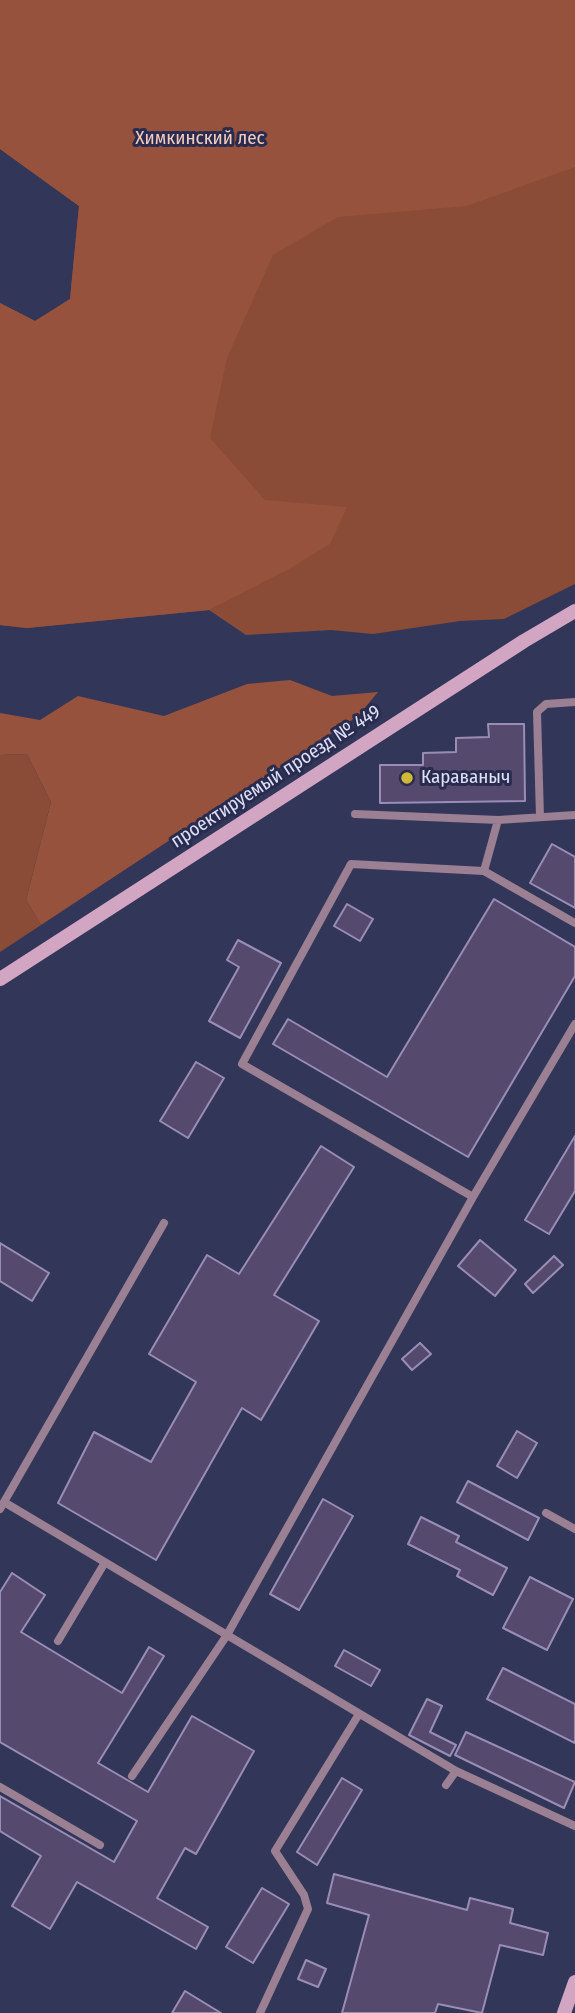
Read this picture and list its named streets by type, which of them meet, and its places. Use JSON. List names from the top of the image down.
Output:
{
  "streets": {
    "street": ["проектируемый проезд № 449"]
  },
  "parks": ["Химкинский лес"],
  "places": ["Караваныч"]
}
